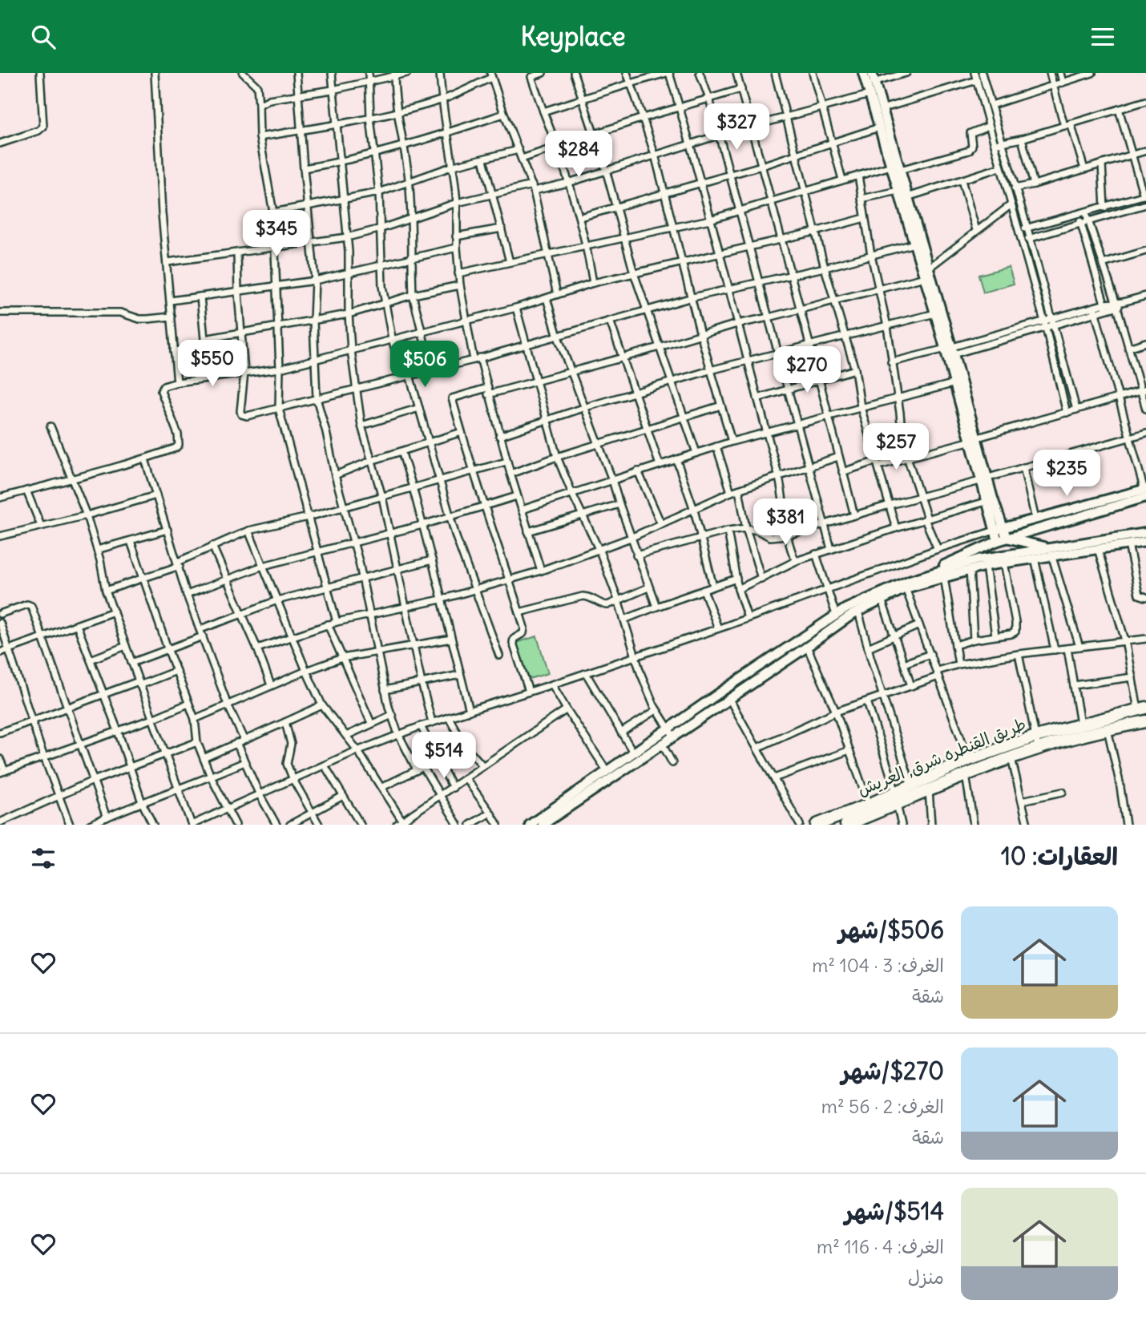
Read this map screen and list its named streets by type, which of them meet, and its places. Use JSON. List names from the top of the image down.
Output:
{
  "streets": {
    "highway": ["طريق القنطره شرق, العريش"]
  },
  "page": {
    "header": "Keyplace",
    "price": [
      "$327",
      "$284",
      "$345",
      "$550",
      "$506",
      "$270",
      "$257",
      "$235",
      "$381",
      "$514"
    ],
    "heading": "العقارات: 10",
    "list": [
      {
        "name": "$506/شهر",
        "note": "الغرف: 3 · 104 m² · شقة"
      },
      {
        "name": "$270/شهر",
        "note": "الغرف: 2 · 56 m² · شقة"
      },
      {
        "name": "$514/شهر",
        "note": "الغرف: 4 · 116 m² · منزل"
      }
    ]
  }
}
